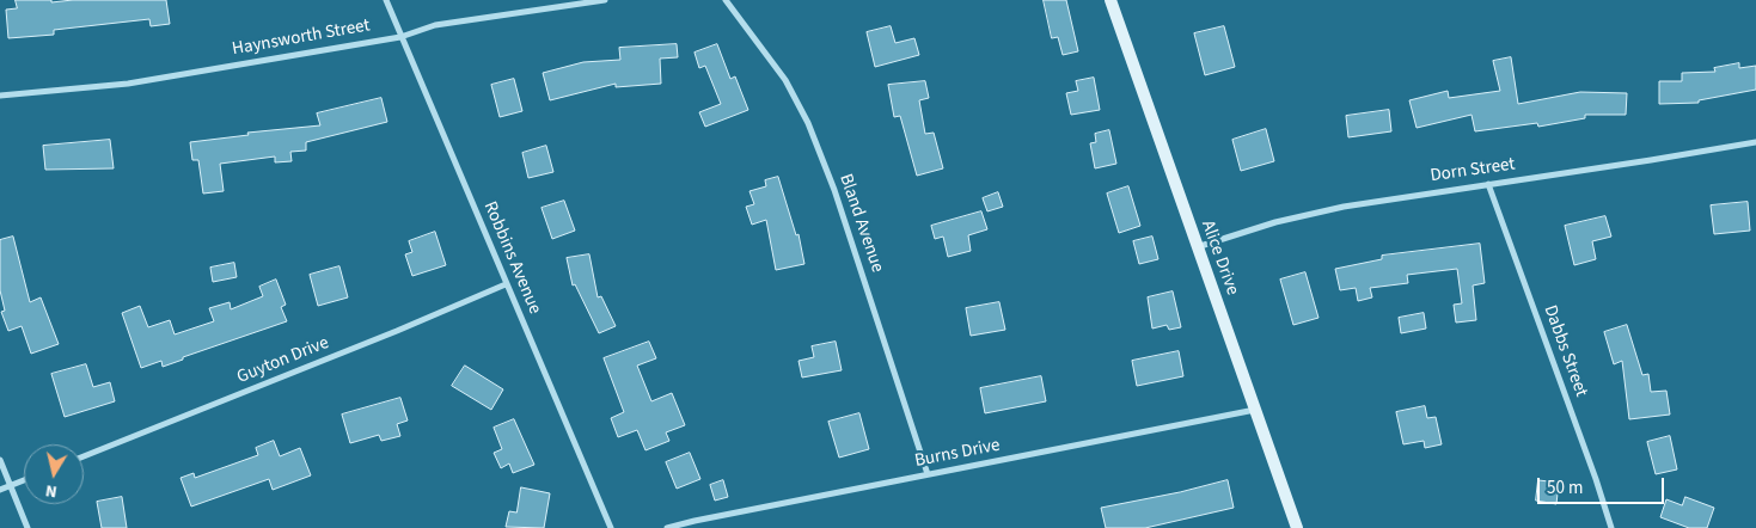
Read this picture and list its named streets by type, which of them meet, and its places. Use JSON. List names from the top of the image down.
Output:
{
  "streets": {
    "main road": ["Alice Drive"],
    "street": [
      "Haynsworth Street",
      "Dorn Street",
      "Bland Avenue",
      "Robbins Avenue",
      "Dabbs Street",
      "Guyton Drive",
      "Burns Drive"
    ]
  },
  "crossings": [
    ["Haynsworth Street", "Robbins Avenue"],
    ["Dorn Street", "Alice Drive"],
    ["Dorn Street", "Dabbs Street"],
    ["Bland Avenue", "Burns Drive"],
    ["Robbins Avenue", "Guyton Drive"],
    ["Alice Drive", "Burns Drive"]
  ],
  "scale_bar": "50 m",
  "north": "bottom"
}
